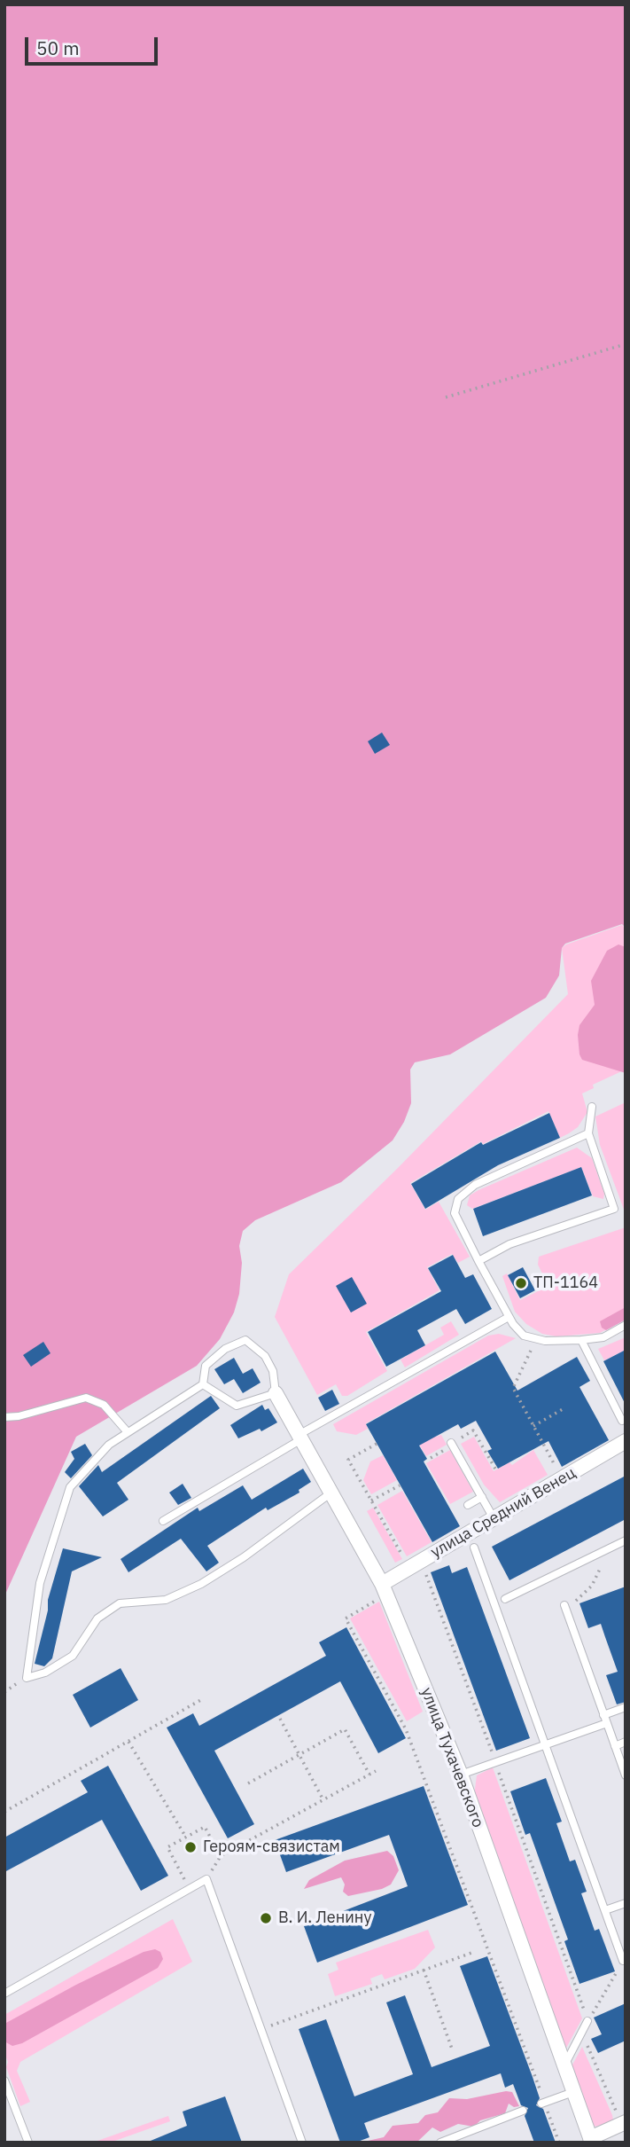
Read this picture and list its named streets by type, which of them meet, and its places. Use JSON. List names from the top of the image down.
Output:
{
  "streets": {
    "street": ["улица Средний Венец", "улица Тухачевского"]
  },
  "crossings": [
    ["улица Средний Венец", "улица Тухачевского"]
  ],
  "places": ["ТП-1164", "Героям-связистам", "В. И. Ленину"],
  "scale_bar": "50 m"
}
